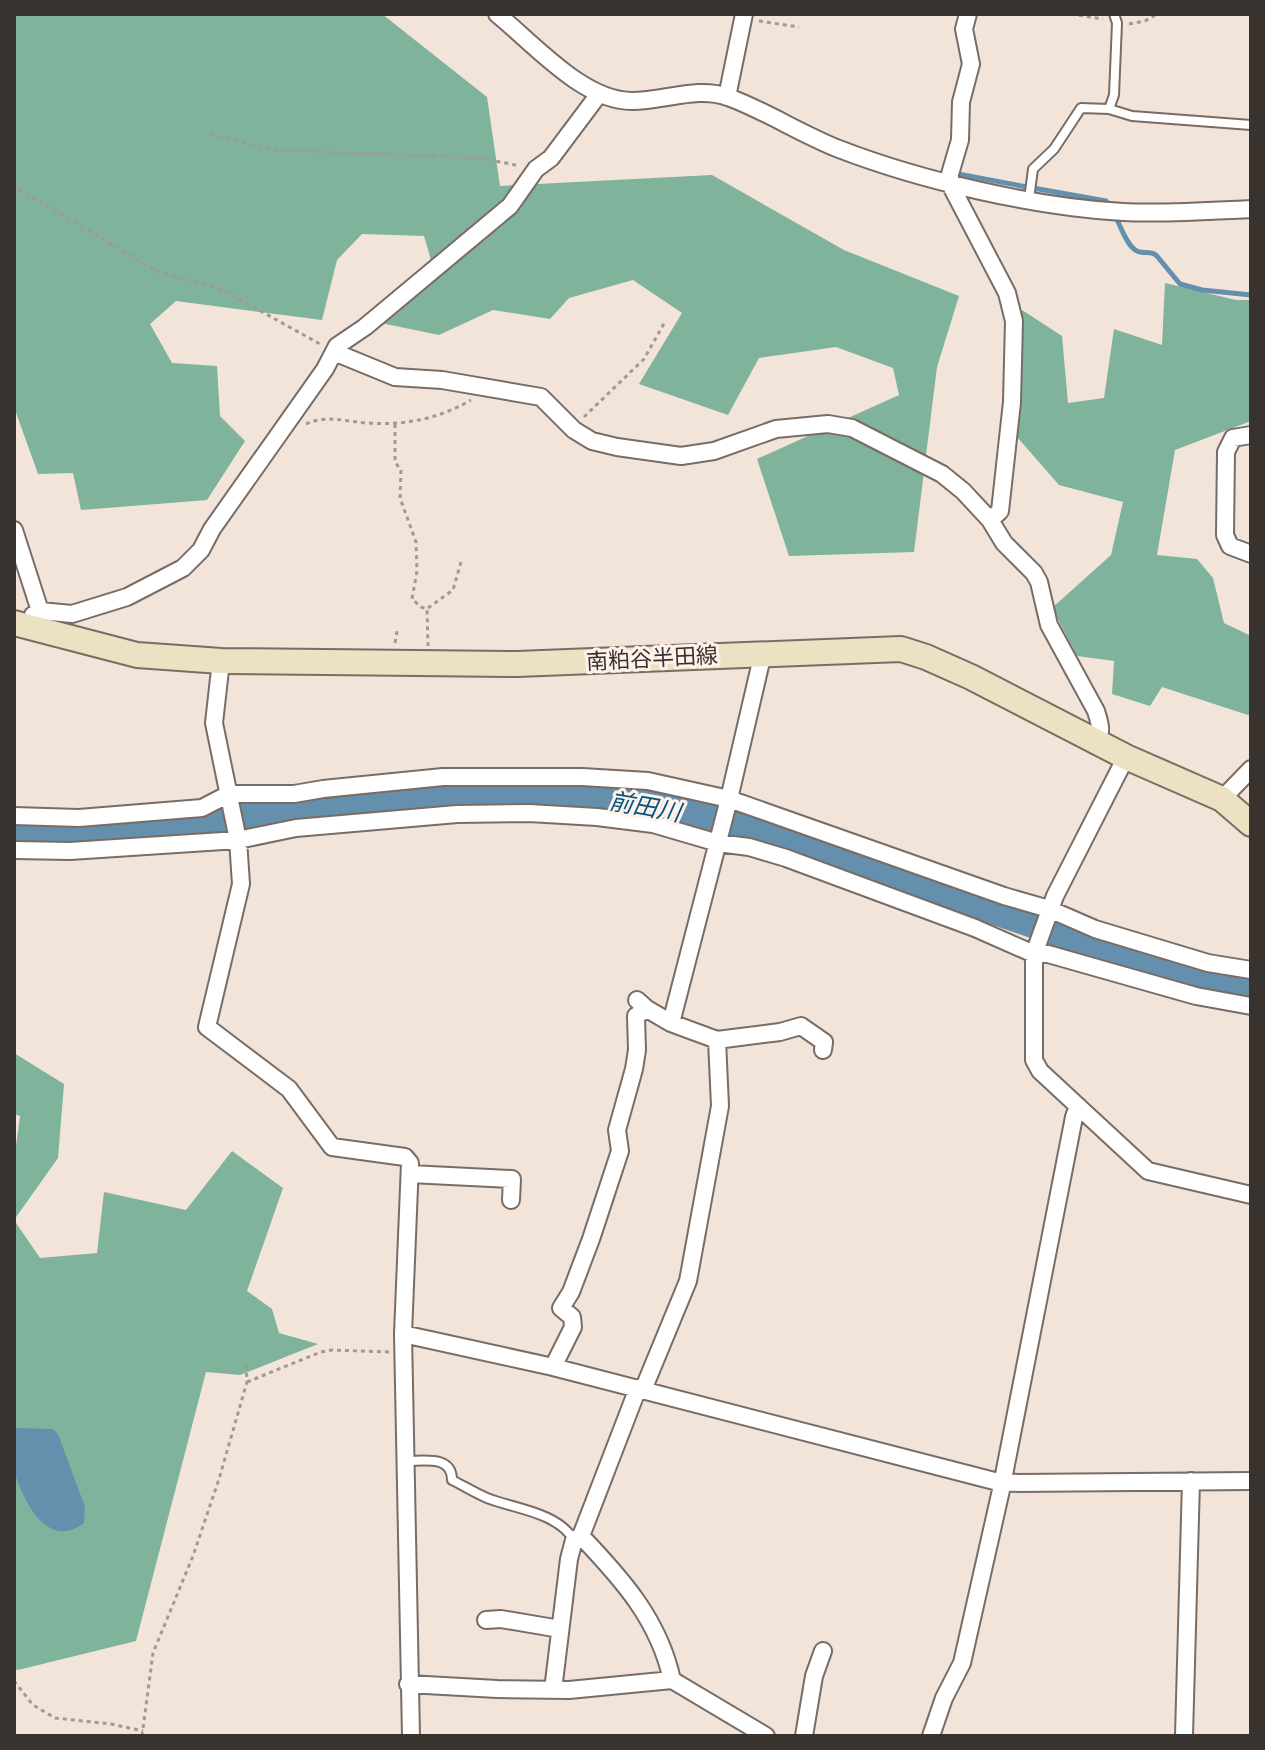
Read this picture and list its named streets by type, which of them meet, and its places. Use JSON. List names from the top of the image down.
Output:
{
  "streets": {
    "main road": ["南粕谷半田線"]
  },
  "water": ["前田川"]
}
